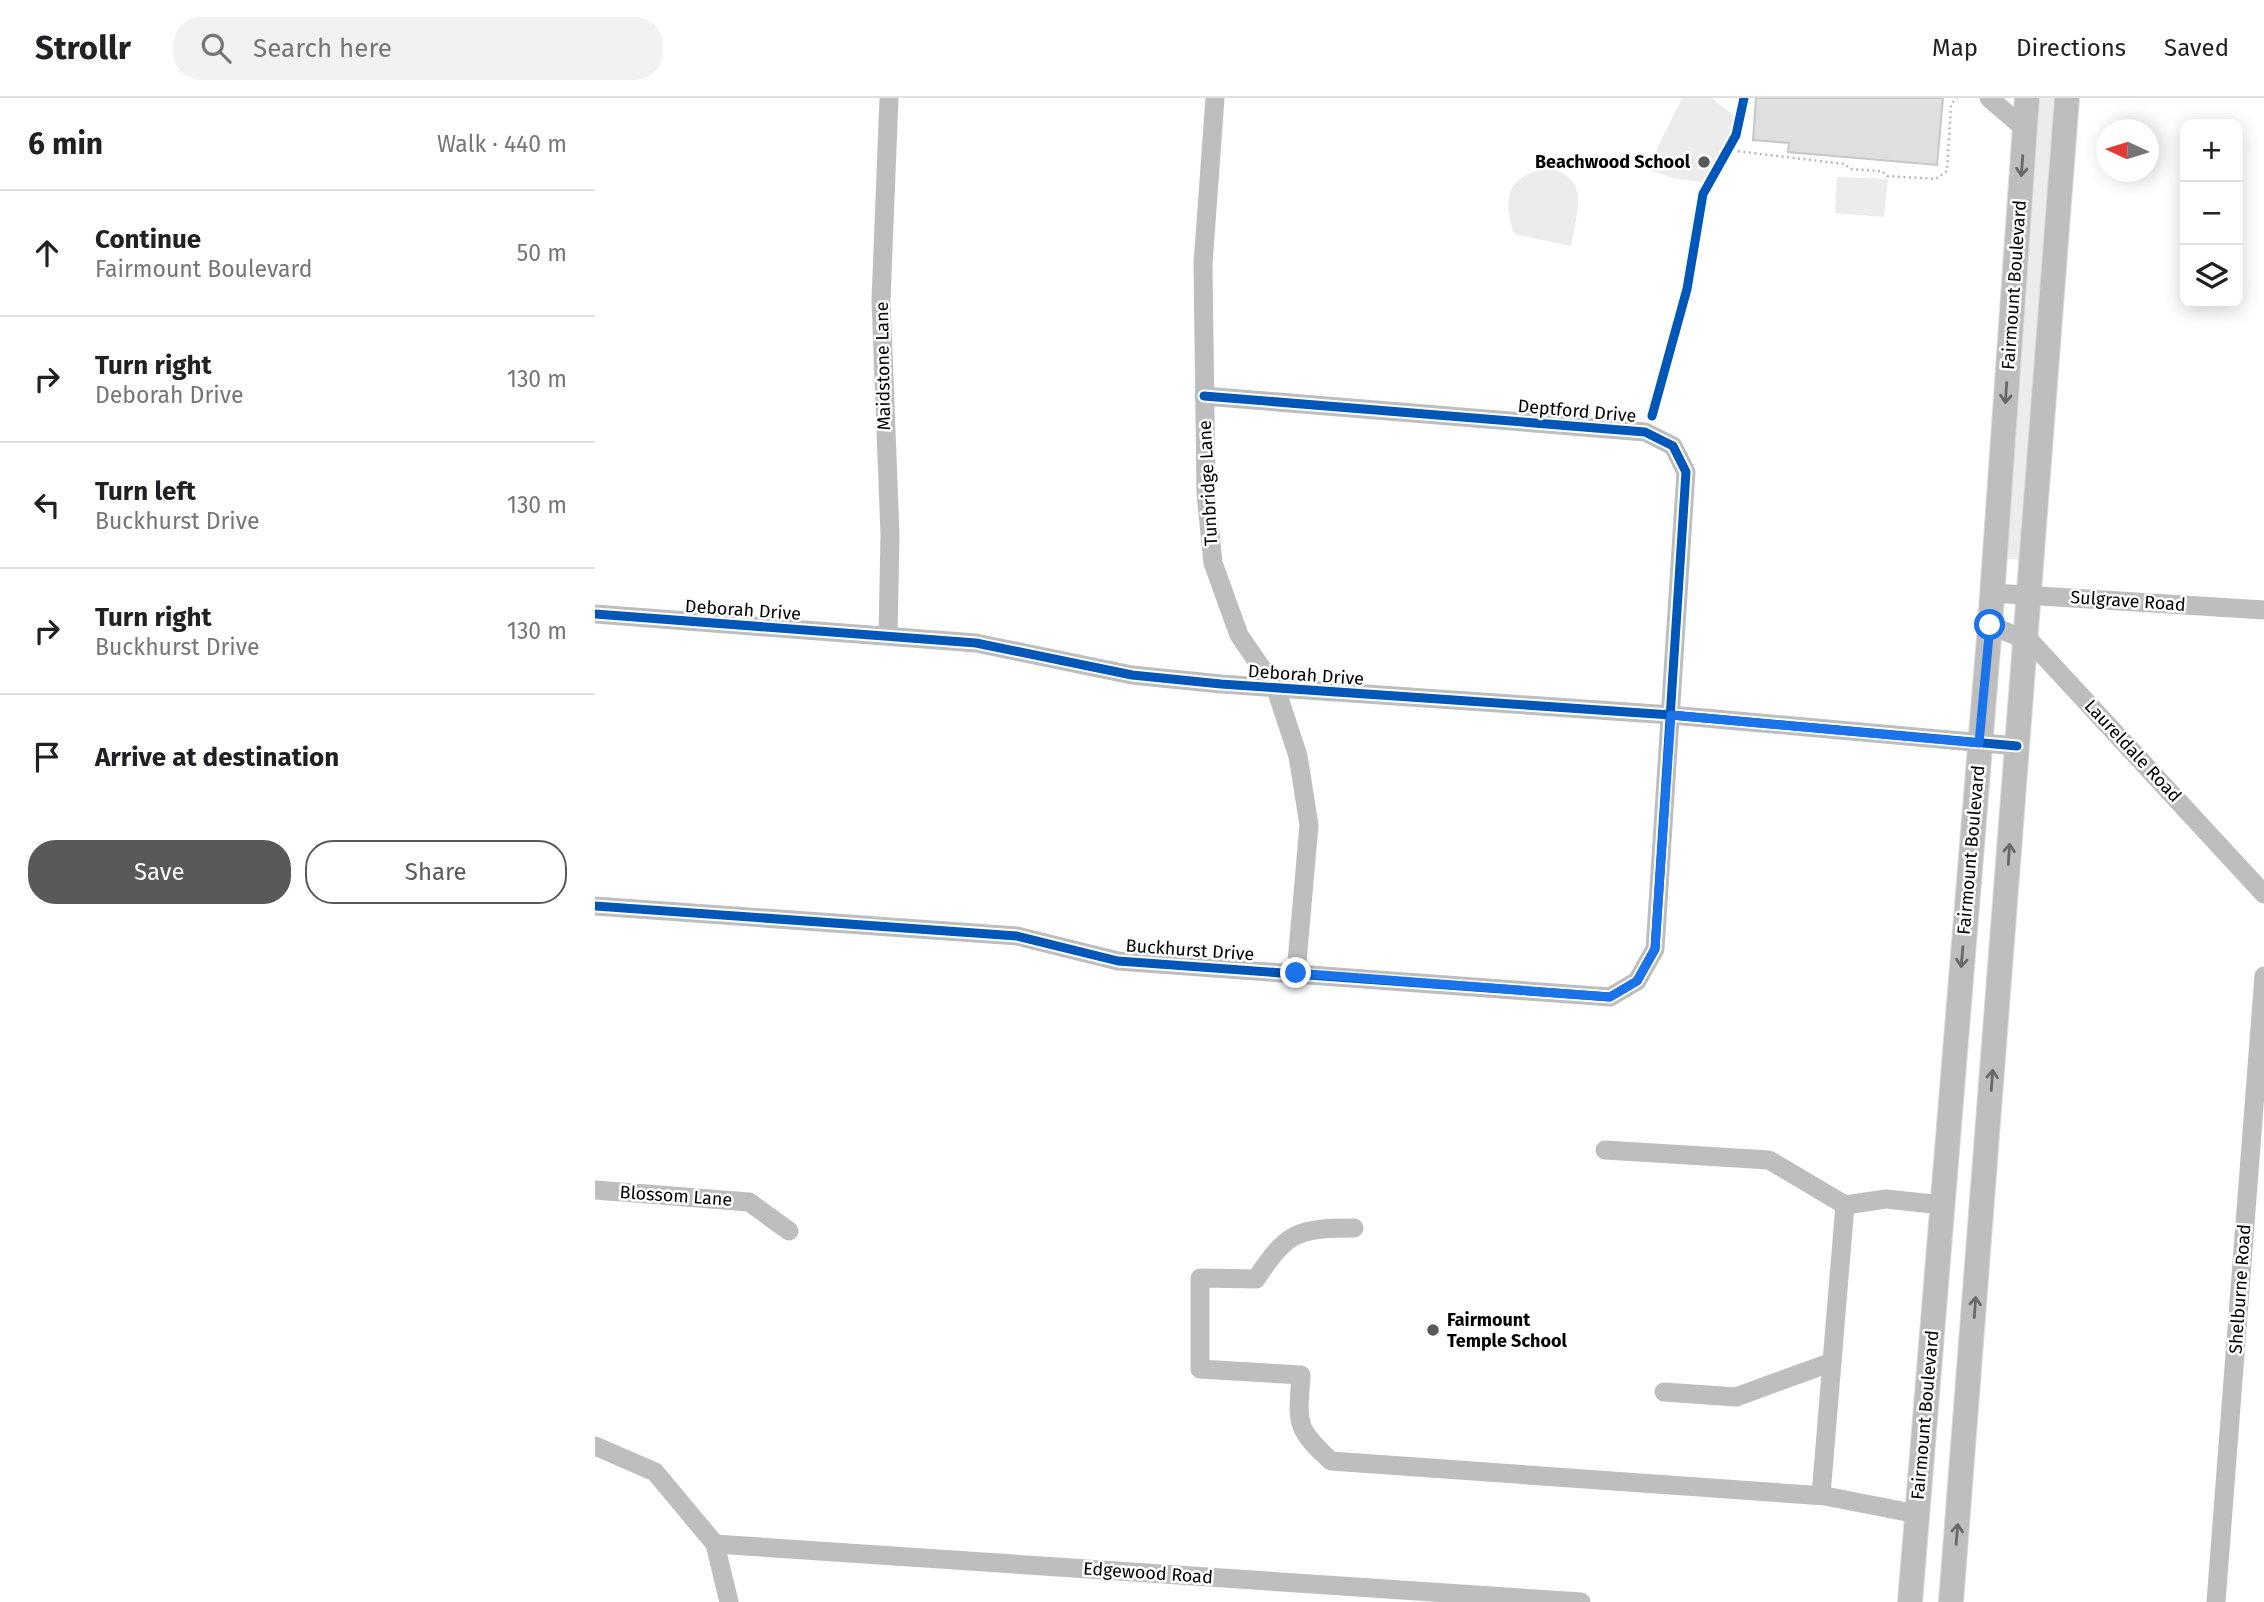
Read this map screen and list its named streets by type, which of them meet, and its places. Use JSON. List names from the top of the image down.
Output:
{
  "streets": {
    "main road": ["Fairmount Boulevard"],
    "street": [
      "Maidstone Lane",
      "Deptford Drive",
      "Tunbridge Lane",
      "Sulgrave Road",
      "Deborah Drive",
      "Laureldale Road",
      "Buckhurst Drive",
      "Blossom Lane",
      "Shelburne Road",
      "Edgewood Road"
    ]
  },
  "crossings": [
    ["Fairmount Boulevard", "Sulgrave Road"],
    ["Fairmount Boulevard", "Deborah Drive"],
    ["Fairmount Boulevard", "Laureldale Road"],
    ["Maidstone Lane", "Deborah Drive"],
    ["Deptford Drive", "Tunbridge Lane"],
    ["Deptford Drive", "Deborah Drive"],
    ["Deptford Drive", "Buckhurst Drive"],
    ["Tunbridge Lane", "Deborah Drive"],
    ["Tunbridge Lane", "Buckhurst Drive"],
    ["Deborah Drive", "Buckhurst Drive"]
  ],
  "places": ["Beachwood School", "Fairmount Temple School"],
  "north": "left",
  "page": {
    "header": "Strollr",
    "search": "Search here",
    "nav": ["Map", "Directions", "Saved"],
    "heading": ["6 min", "Walk · 440 m"],
    "map_buttons": ["+", "−"],
    "list": [
      ["Continue", "Fairmount Boulevard", "50 m"],
      ["Turn right", "Deborah Drive", "130 m"],
      ["Turn left", "Buckhurst Drive", "130 m"],
      ["Turn right", "Buckhurst Drive", "130 m"],
      "Arrive at destination"
    ],
    "buttons": ["Save", "Share"]
  }
}
